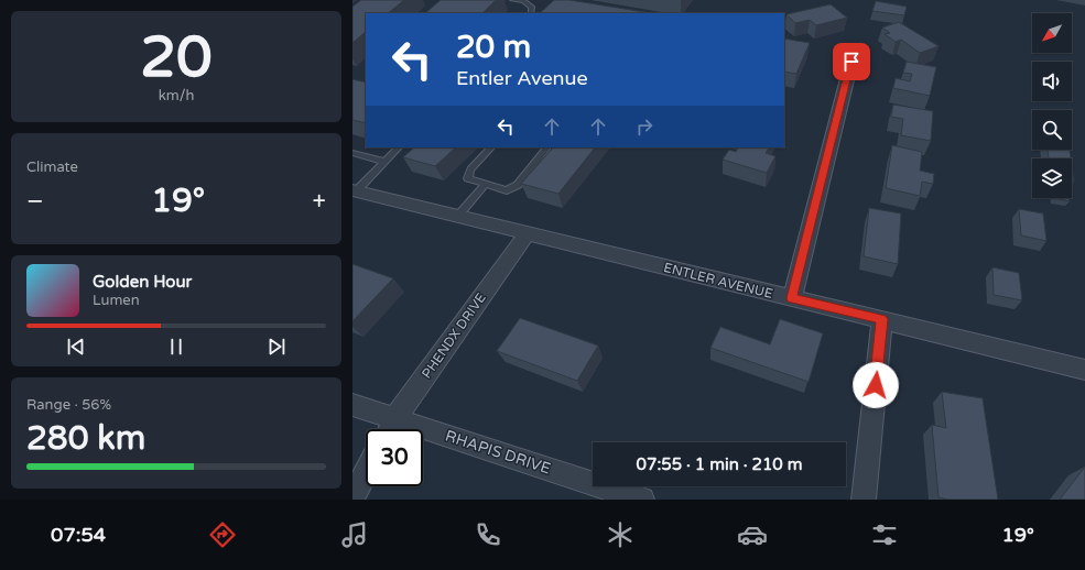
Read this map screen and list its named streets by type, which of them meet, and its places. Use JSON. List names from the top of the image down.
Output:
{
  "streets": {
    "street": ["ENTLER AVENUE", "PHENDX DRIVE", "RHAPIS DRIVE"]
  },
  "crossings": [
    ["ENTLER AVENUE", "PHENDX DRIVE"],
    ["PHENDX DRIVE", "RHAPIS DRIVE"]
  ],
  "north": "bottom left",
  "page": {
    "tile": [
      ["20", "km/h"],
      "Climate",
      ["Range · 56%", "280 km"]
    ],
    "turn": ["20 m", "Entler Avenue"],
    "heat": ["−", "19°", "+"],
    "song": ["Golden Hour", "Lumen"],
    "limit": "30",
    "trip": "07:55 · 1 min · 210 m",
    "tabs": ["07:54", "19°"]
  }
}
